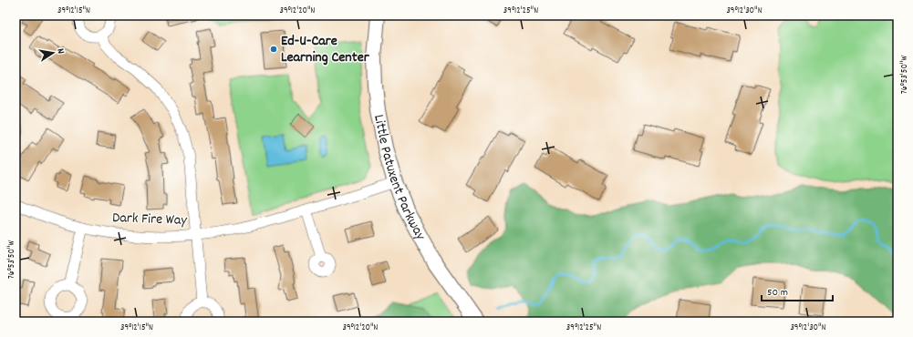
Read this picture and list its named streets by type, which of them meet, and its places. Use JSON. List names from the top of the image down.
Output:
{
  "streets": {
    "street": ["Little Patuxent Parkway", "Dark Fire Way"]
  },
  "crossings": [
    ["Little Patuxent Parkway", "Dark Fire Way"]
  ],
  "places": ["Ed-U-Care Learning Center"],
  "scale_bar": "50 m",
  "north": "right",
  "coordinates": [
    "39°12'15\"N",
    "39°12'20\"N",
    "39°12'25\"N",
    "39°12'30\"N",
    "76°53'50\"W"
  ]
}
